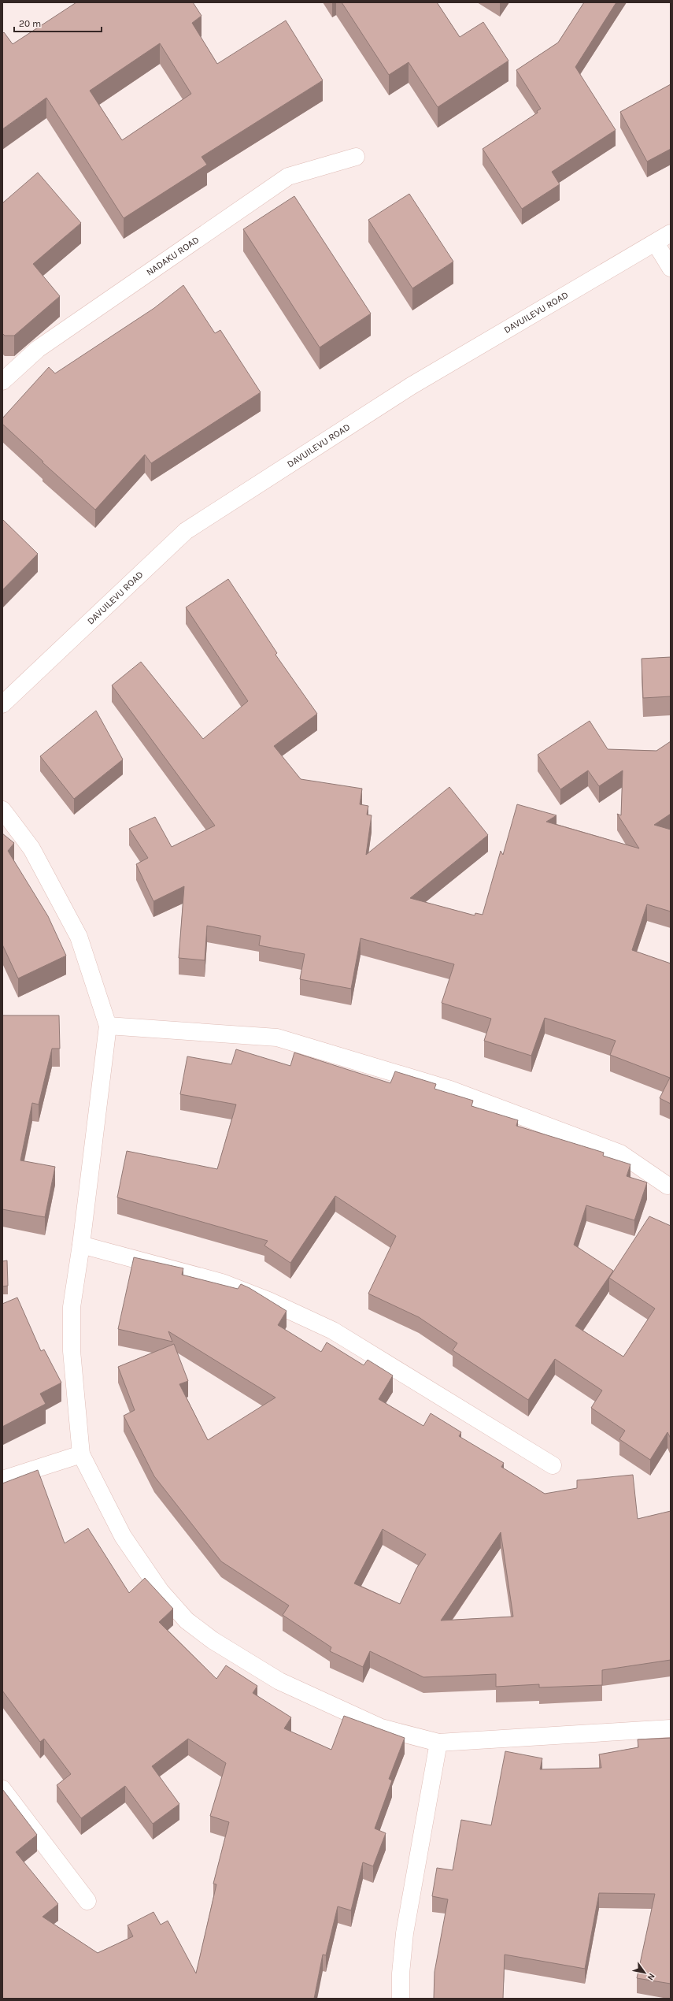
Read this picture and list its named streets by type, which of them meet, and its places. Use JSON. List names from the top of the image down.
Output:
{
  "streets": {
    "street": ["NADAKU ROAD", "DAVUILEVU ROAD"]
  },
  "scale_bar": "20 m",
  "north": "bottom right"
}
